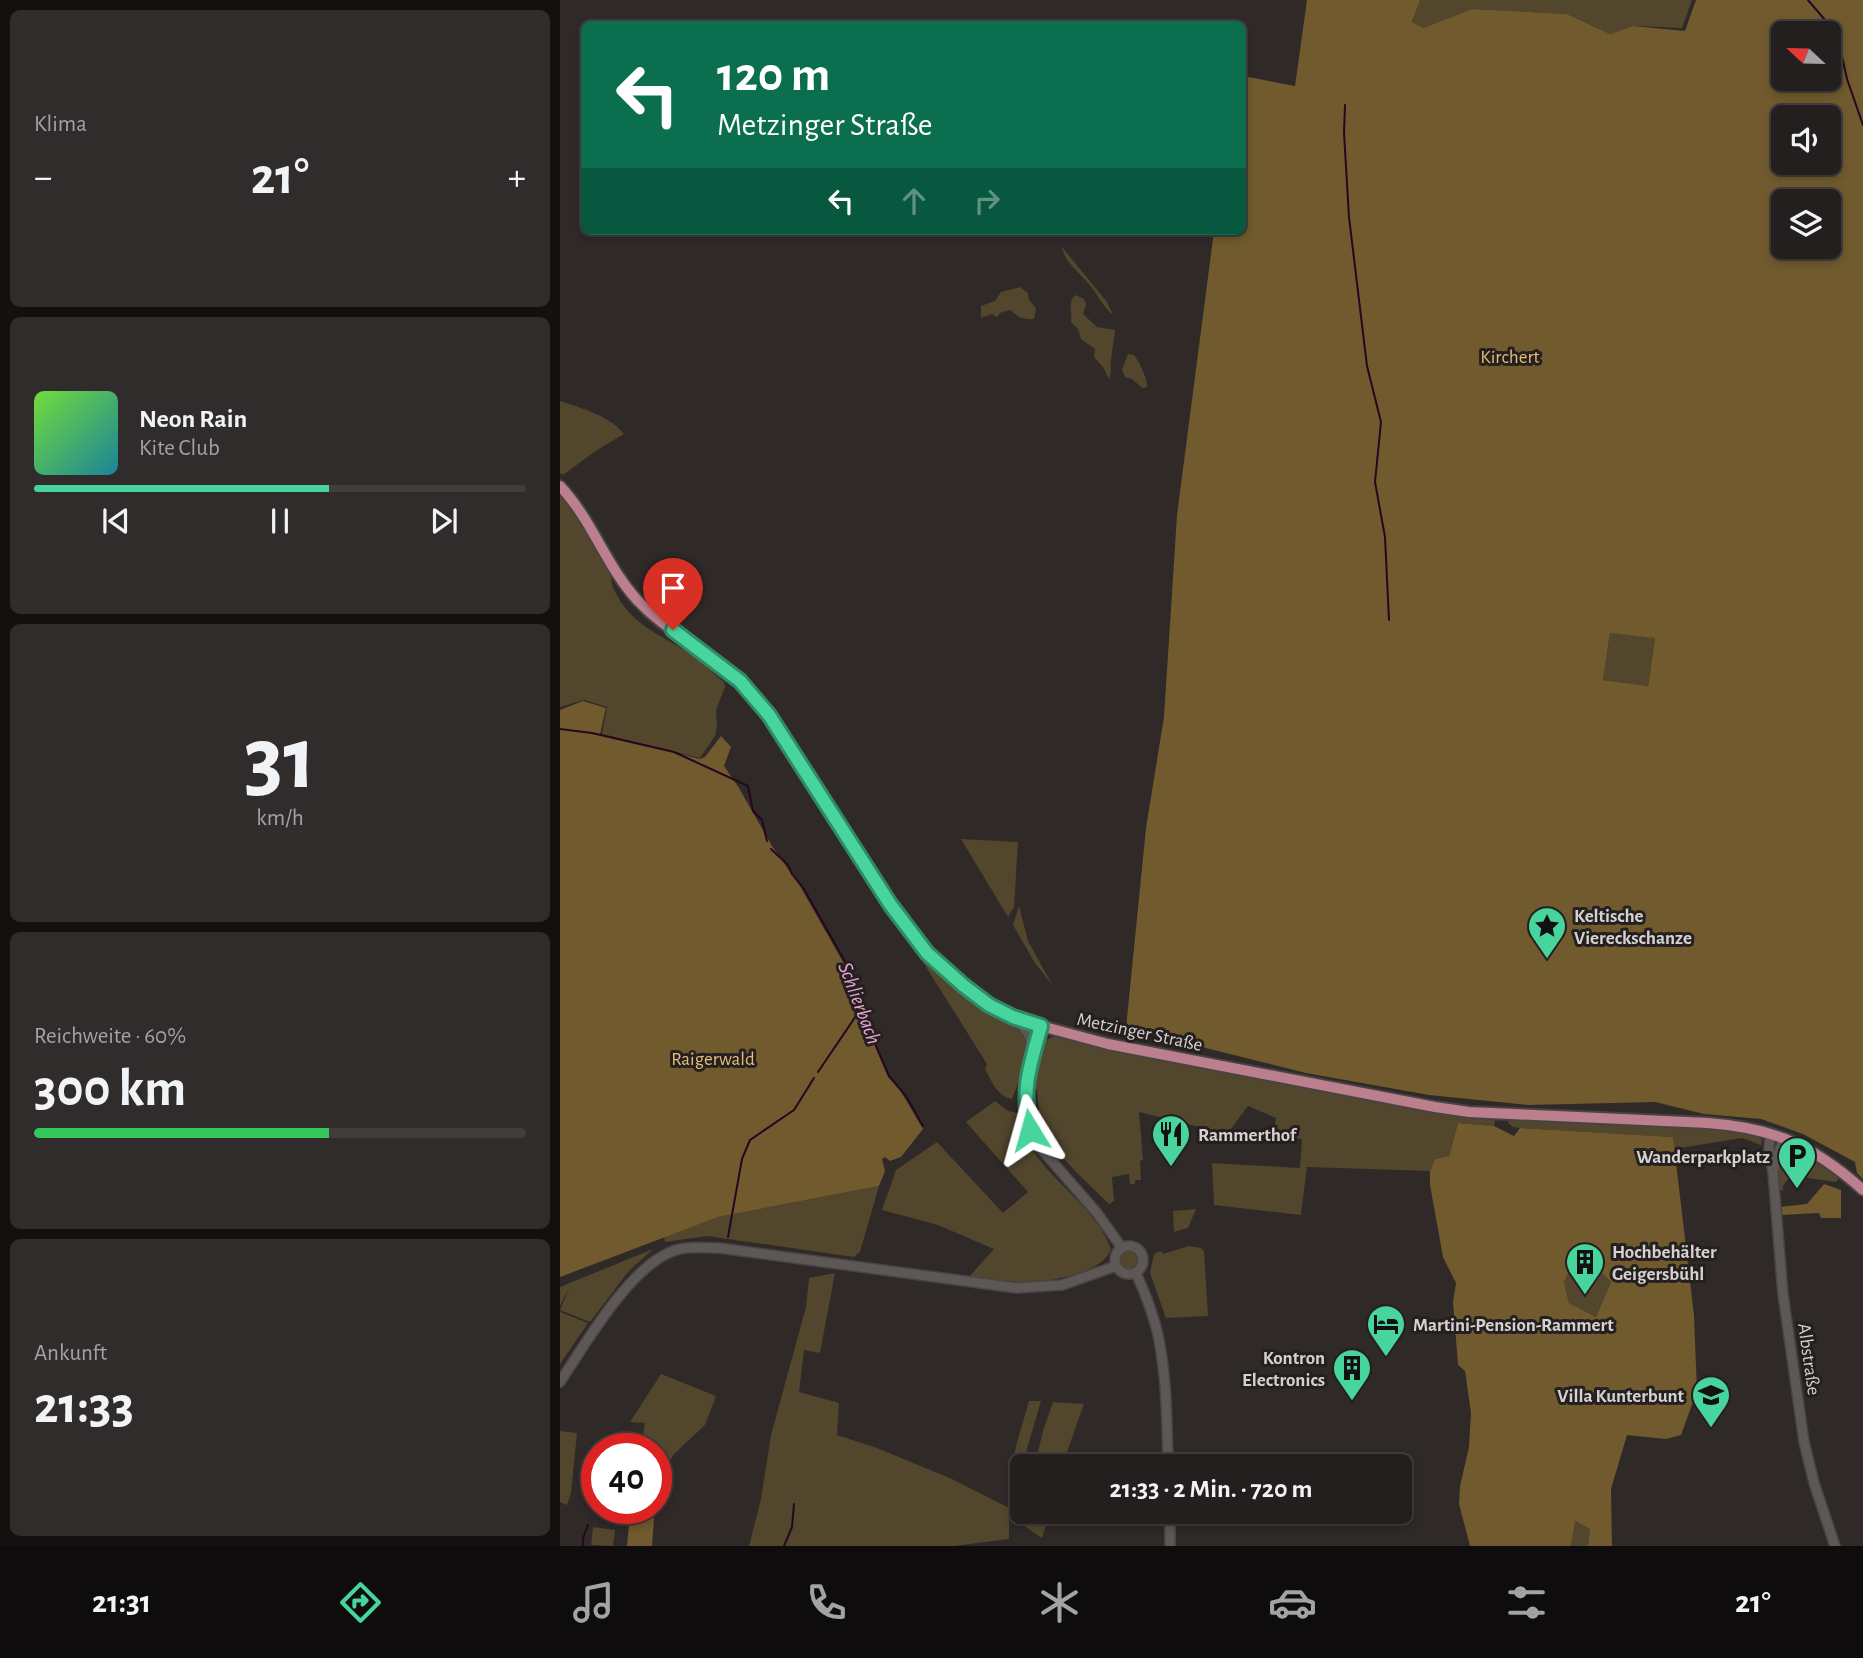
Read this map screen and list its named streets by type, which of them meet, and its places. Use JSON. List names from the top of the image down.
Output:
{
  "streets": {
    "main road": ["Metzinger Straße"],
    "street": ["Albstraße"]
  },
  "crossings": [
    ["Metzinger Straße", "Albstraße"]
  ],
  "water": ["Schlierbach"],
  "parks": ["Kirchert", "Raigerwald"],
  "places": {
    "place": ["Keltische Viereckschanze"],
    "restaurant": ["Rammerthof"],
    "parking": ["Wanderparkplatz"],
    "building": ["Hochbehälter Geigersbühl", "Kontron Electronics"],
    "hotel": ["Martini-Pension-Rammert"],
    "school or university": ["Villa Kunterbunt"]
  },
  "north": "left",
  "page": {
    "tile": [
      "Klima",
      ["31", "km/h"],
      ["Reichweite · 60%", "300 km"],
      ["Ankunft", "21:33"]
    ],
    "turn": ["120 m", "Metzinger Straße"],
    "heat": ["−", "21°", "+"],
    "song": ["Neon Rain", "Kite Club"],
    "limit": "40",
    "trip": "21:33 · 2 Min. · 720 m",
    "tabs": ["21:31", "21°"]
  }
}
